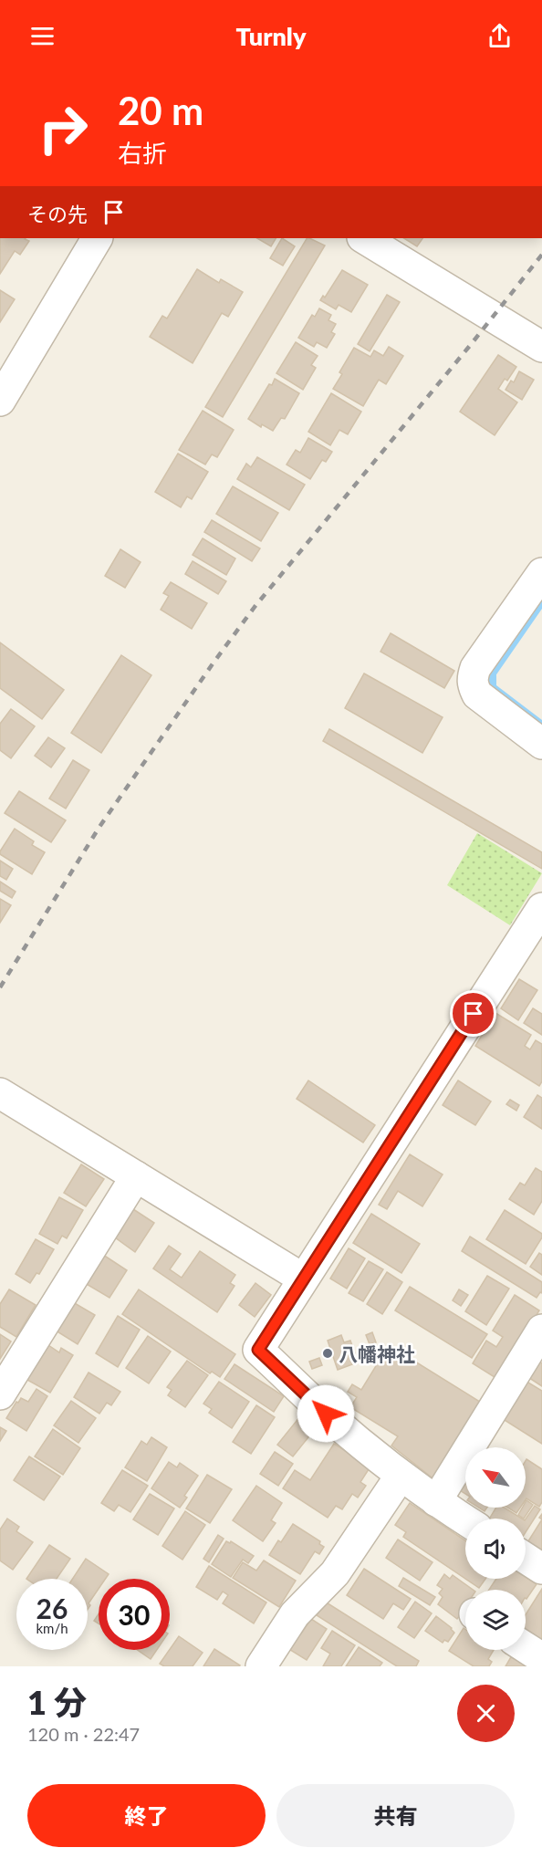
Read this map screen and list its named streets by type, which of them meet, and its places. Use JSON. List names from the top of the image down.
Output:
{
  "places": ["八幡神社"],
  "north": "top left",
  "page": {
    "header": "Turnly",
    "turn": ["20 m", "右折"],
    "then": "その先",
    "speed": "26 km/h",
    "limit": "30",
    "heading": ["1 分", "120 m · 22:47"],
    "buttons": ["終了", "共有"]
  }
}
